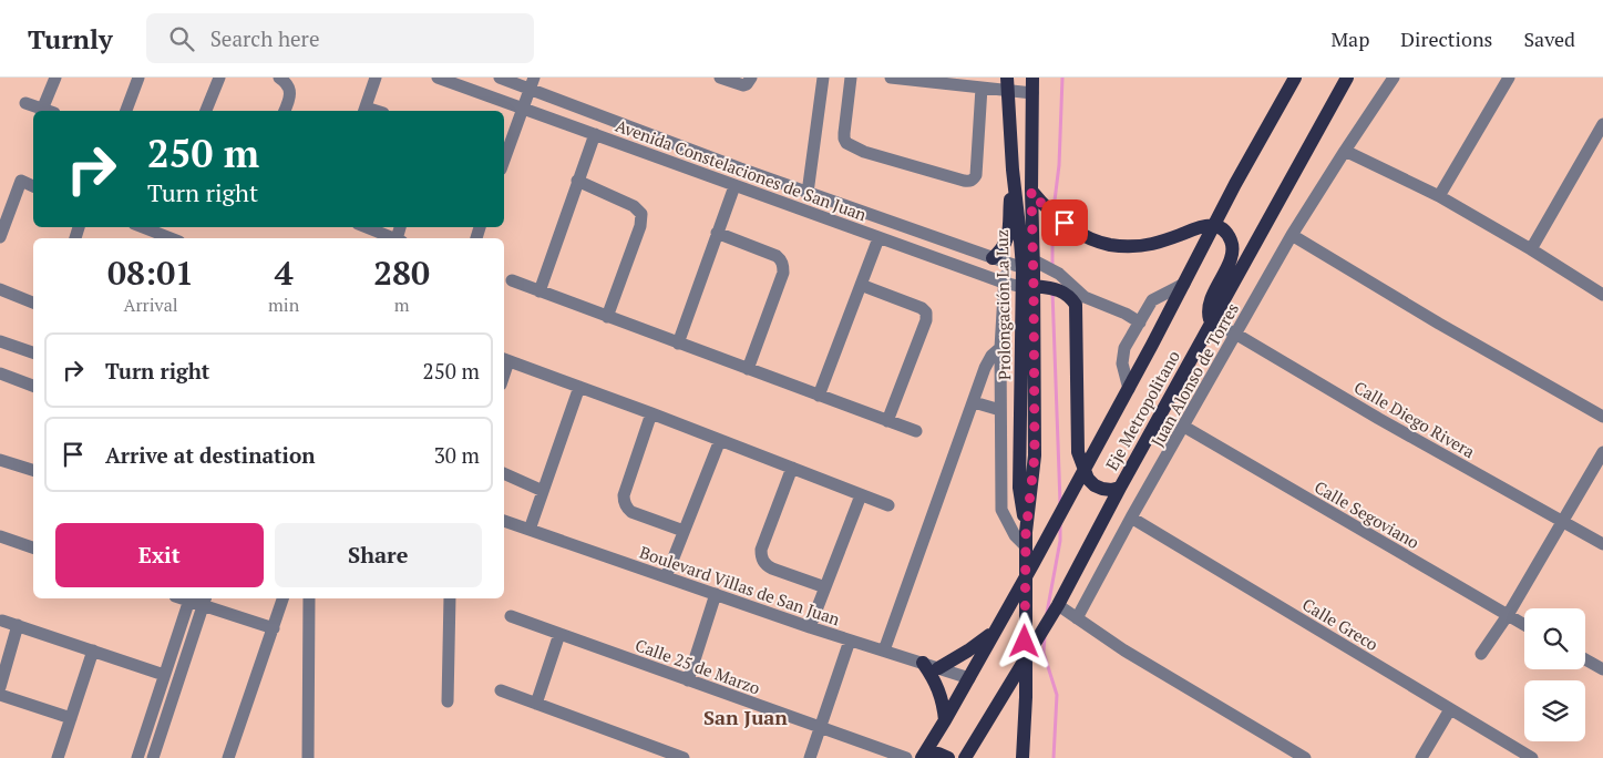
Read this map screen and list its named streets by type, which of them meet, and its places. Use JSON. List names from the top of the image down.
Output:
{
  "streets": {
    "main road": ["Prolongación La Luz", "Eje Metropolitano"],
    "street": [
      "Avenida Constelaciones de San Juan",
      "Juan Alonso de Torres",
      "Calle Diego Rivera",
      "Calle Segoviano",
      "Boulevard Villas de San Juan",
      "Calle Greco",
      "Calle 25 de Marzo"
    ]
  },
  "crossings": [
    ["Avenida Constelaciones de San Juan", "Prolongación La Luz"],
    ["Prolongación La Luz", "Eje Metropolitano"],
    ["Juan Alonso de Torres", "Calle Diego Rivera"],
    ["Juan Alonso de Torres", "Calle Segoviano"],
    ["Juan Alonso de Torres", "Calle Greco"],
    ["Eje Metropolitano", "Calle Diego Rivera"],
    ["Eje Metropolitano", "Boulevard Villas de San Juan"]
  ],
  "districts": ["San Juan"],
  "page": {
    "header": "Turnly",
    "search": "Search here",
    "nav": ["Map", "Directions", "Saved"],
    "turn": ["250 m", "Turn right"],
    "eta": [
      "08:01",
      "Arrival",
      "4",
      "min",
      "280",
      "m"
    ],
    "list": [
      {
        "name": "Turn right",
        "value": "250 m"
      },
      {
        "name": "Arrive at destination",
        "value": "30 m"
      }
    ],
    "buttons": ["Exit", "Share"]
  }
}
